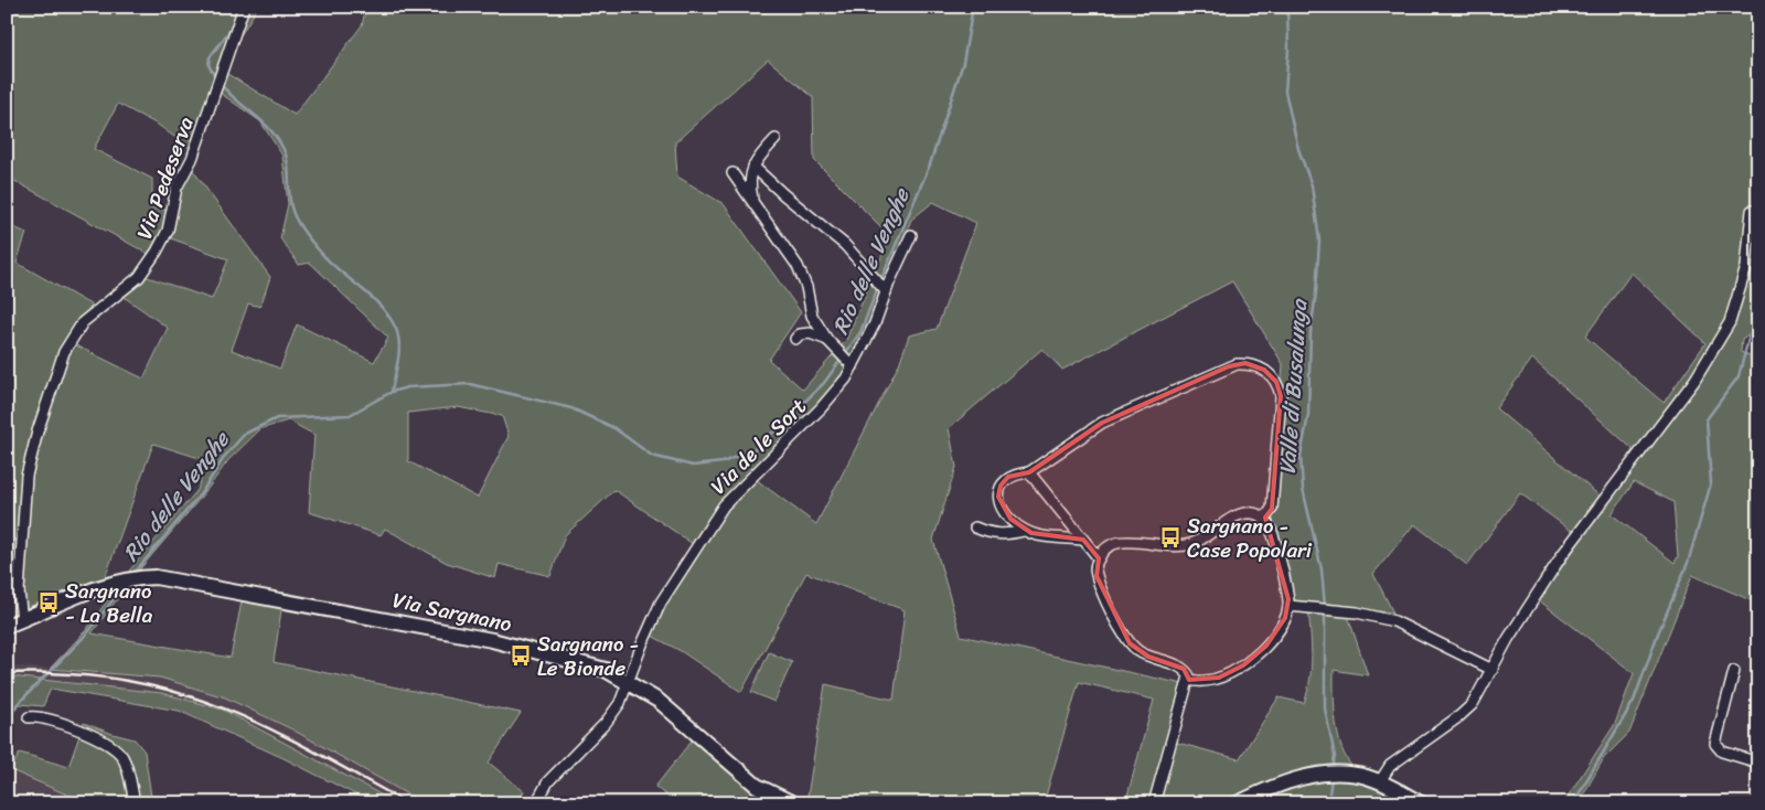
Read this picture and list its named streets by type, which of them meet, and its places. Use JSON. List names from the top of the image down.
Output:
{
  "streets": {
    "street": ["Via Pedeserva", "Via de le Sort", "Via Sargnano"]
  },
  "crossings": [
    ["Via Pedeserva", "Via Sargnano"],
    ["Via de le Sort", "Via Sargnano"]
  ],
  "water": ["Rio delle Venghe", "Valle di Busalunga"],
  "places": {
    "bus stop": ["Sargnano - Case Popolari", "Sargnano - La Bella", "Sargnano - Le Bionde"]
  }
}
